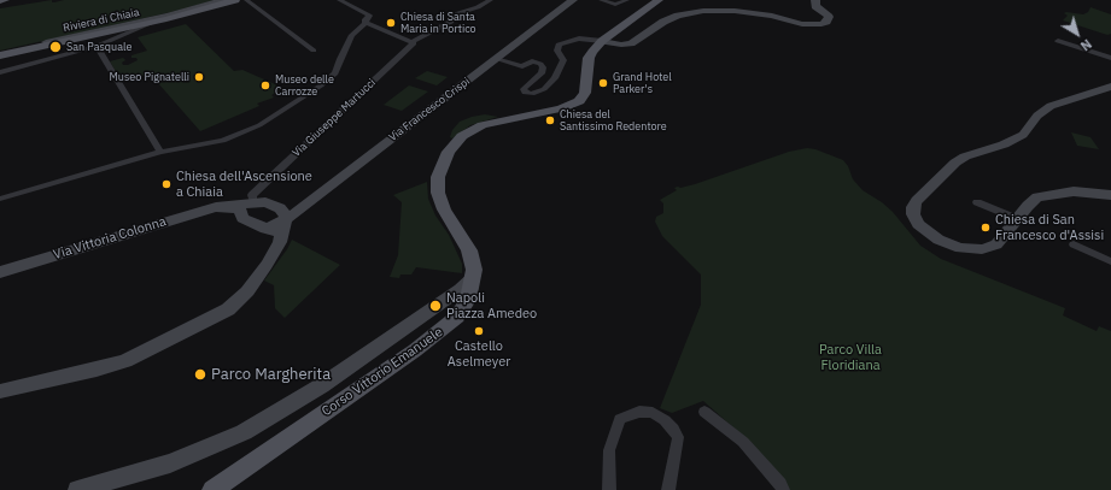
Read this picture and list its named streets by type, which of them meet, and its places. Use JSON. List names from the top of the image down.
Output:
{
  "streets": {
    "main road": ["Riviera di Chiaia", "Corso Vittorio Emanuele"],
    "street": ["Via Francesco Crispi", "Via Giuseppe Martucci", "Via Vittoria Colonna"]
  },
  "crossings": [
    ["Via Giuseppe Martucci", "Via Vittoria Colonna"]
  ],
  "parks": ["Parco Villa Floridiana"],
  "places": [
    "Chiesa di Santa Maria in Portico",
    "San Pasquale",
    "Museo Pignatelli",
    "Grand Hotel Parker's",
    "Museo delle Carrozze",
    "Chiesa del Santissimo Redentore",
    "Chiesa dell'Ascensione a Chiaia",
    "Chiesa di San Francesco d'Assisi",
    "Napoli Piazza Amedeo",
    "Castello Aselmeyer",
    "Parco Margherita"
  ],
  "north": "bottom right"
}
